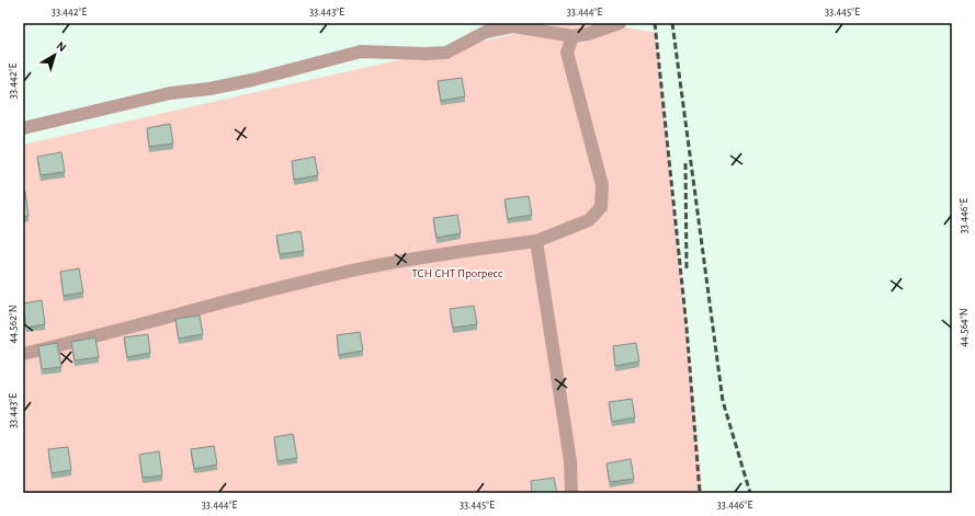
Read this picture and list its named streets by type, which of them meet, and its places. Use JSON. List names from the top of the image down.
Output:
{
  "parks": ["ТСН СНТ Прогресс"],
  "north": "top right",
  "coordinates": [
    "33.442°E",
    "33.443°E",
    "33.444°E",
    "33.445°E",
    "33.446°E",
    "44.562°N",
    "44.564°N"
  ]
}
